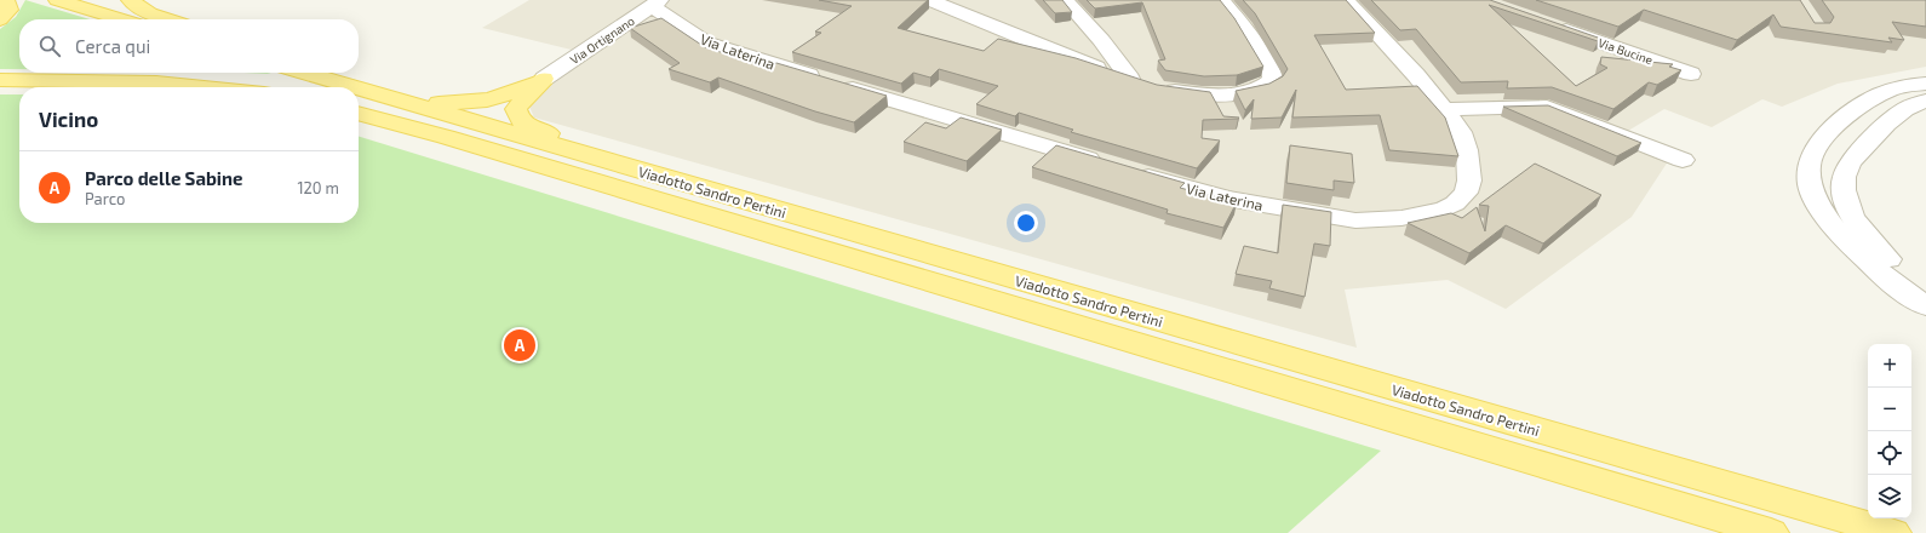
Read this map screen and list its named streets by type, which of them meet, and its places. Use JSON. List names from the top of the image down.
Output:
{
  "streets": {
    "main road": ["Viadotto Sandro Pertini"],
    "street": ["Via Ortignano", "Via Laterina", "Via Bucine"]
  },
  "crossings": [
    ["Via Ortignano", "Via Laterina"]
  ],
  "page": {
    "search": "Cerca qui",
    "heading": "Vicino",
    "list": [
      {
        "mark": "A",
        "name": "Parco delle Sabine",
        "note": "Parco",
        "value": "120 m"
      }
    ],
    "pins": "A",
    "map_buttons": ["+", "−"]
  }
}
